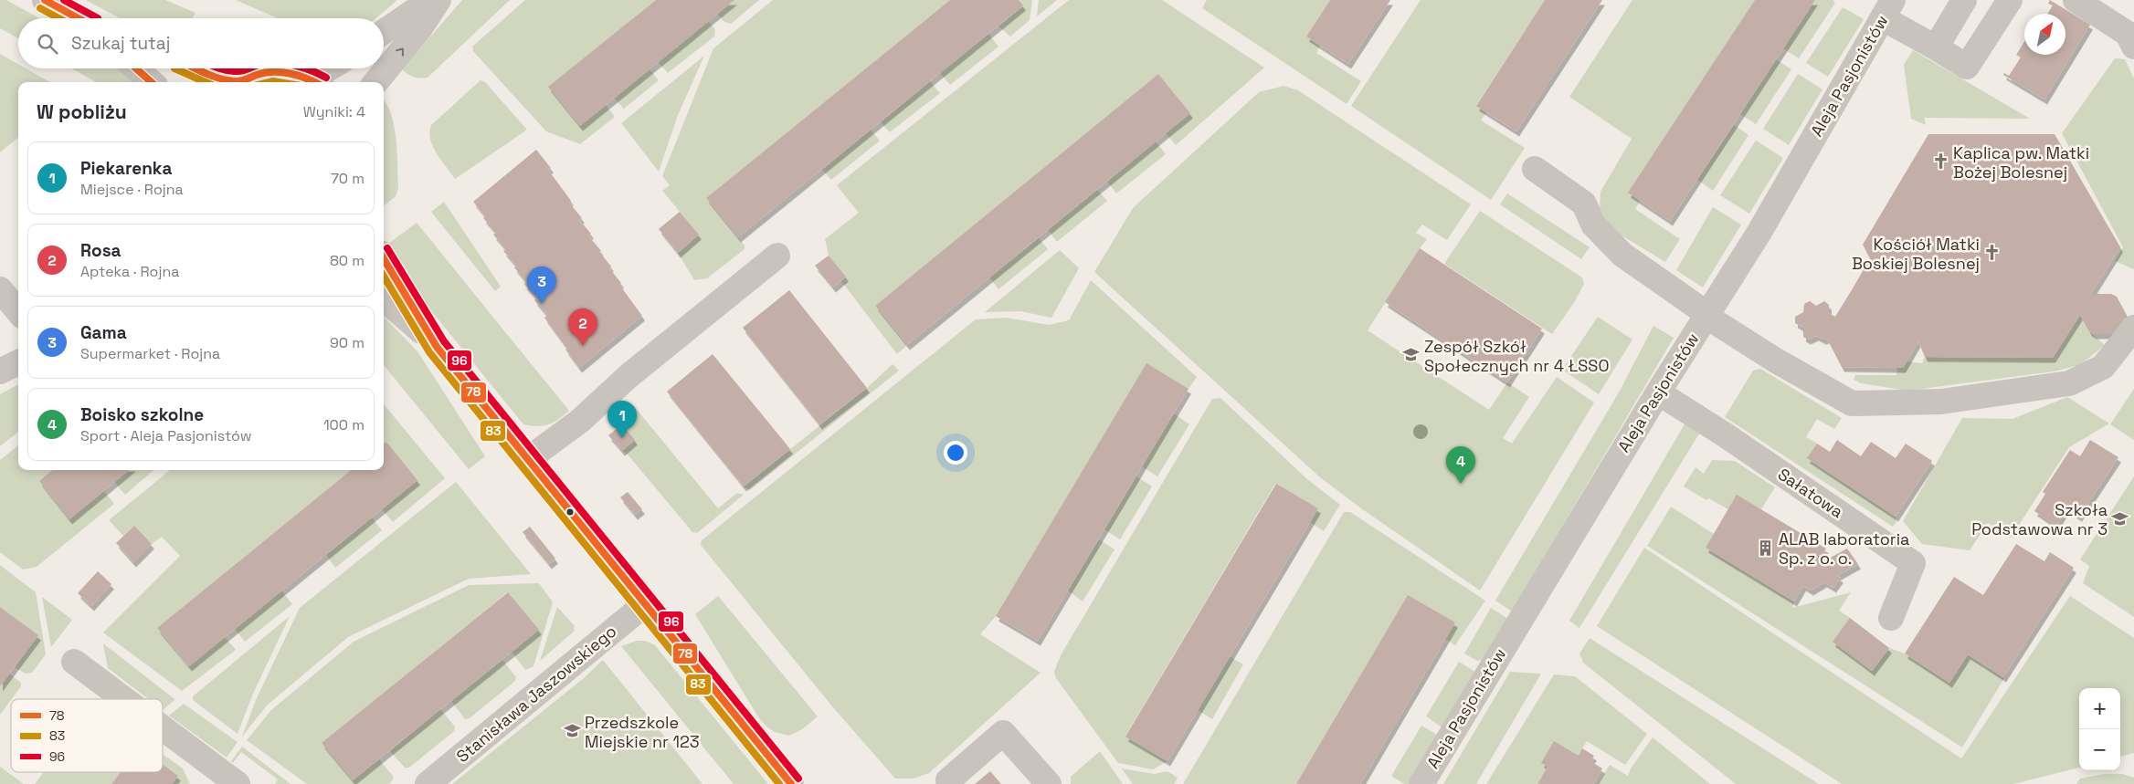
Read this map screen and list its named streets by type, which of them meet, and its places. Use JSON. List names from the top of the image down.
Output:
{
  "streets": {
    "street": ["Aleja Pasjonistów", "Sałatowa", "Stanisława Jaszowskiego"]
  },
  "crossings": [
    ["Aleja Pasjonistów", "Sałatowa"]
  ],
  "places": {
    "church": ["Kaplica pw. Matki Bożej Bolesnej", "Kościół Matki Boskiej Bolesnej"],
    "school or university": ["Zespół Szkół Społecznych nr 4 ŁSSO", "Szkoła Podstawowa nr 3", "Przedszkole Miejskie nr 123"],
    "building": ["ALAB laboratoria Sp. z o. o."]
  },
  "lines": ["transit line 78", "transit line 96", "transit line 83"],
  "legend": ["78", "83", "96"],
  "north": "top right",
  "page": {
    "search": "Szukaj tutaj",
    "heading": ["W pobliżu", "Wyniki: 4"],
    "list": [
      {
        "mark": "1",
        "name": "Piekarenka",
        "note": "Miejsce · Rojna",
        "value": "70 m"
      },
      {
        "mark": "2",
        "name": "Rosa",
        "note": "Apteka · Rojna",
        "value": "80 m"
      },
      {
        "mark": "3",
        "name": "Gama",
        "note": "Supermarket · Rojna",
        "value": "90 m"
      },
      {
        "mark": "4",
        "name": "Boisko szkolne",
        "note": "Sport · Aleja Pasjonistów",
        "value": "100 m"
      }
    ],
    "pins": [
      "3",
      "2",
      "1",
      "4"
    ],
    "map_buttons": ["+", "−"]
  }
}
